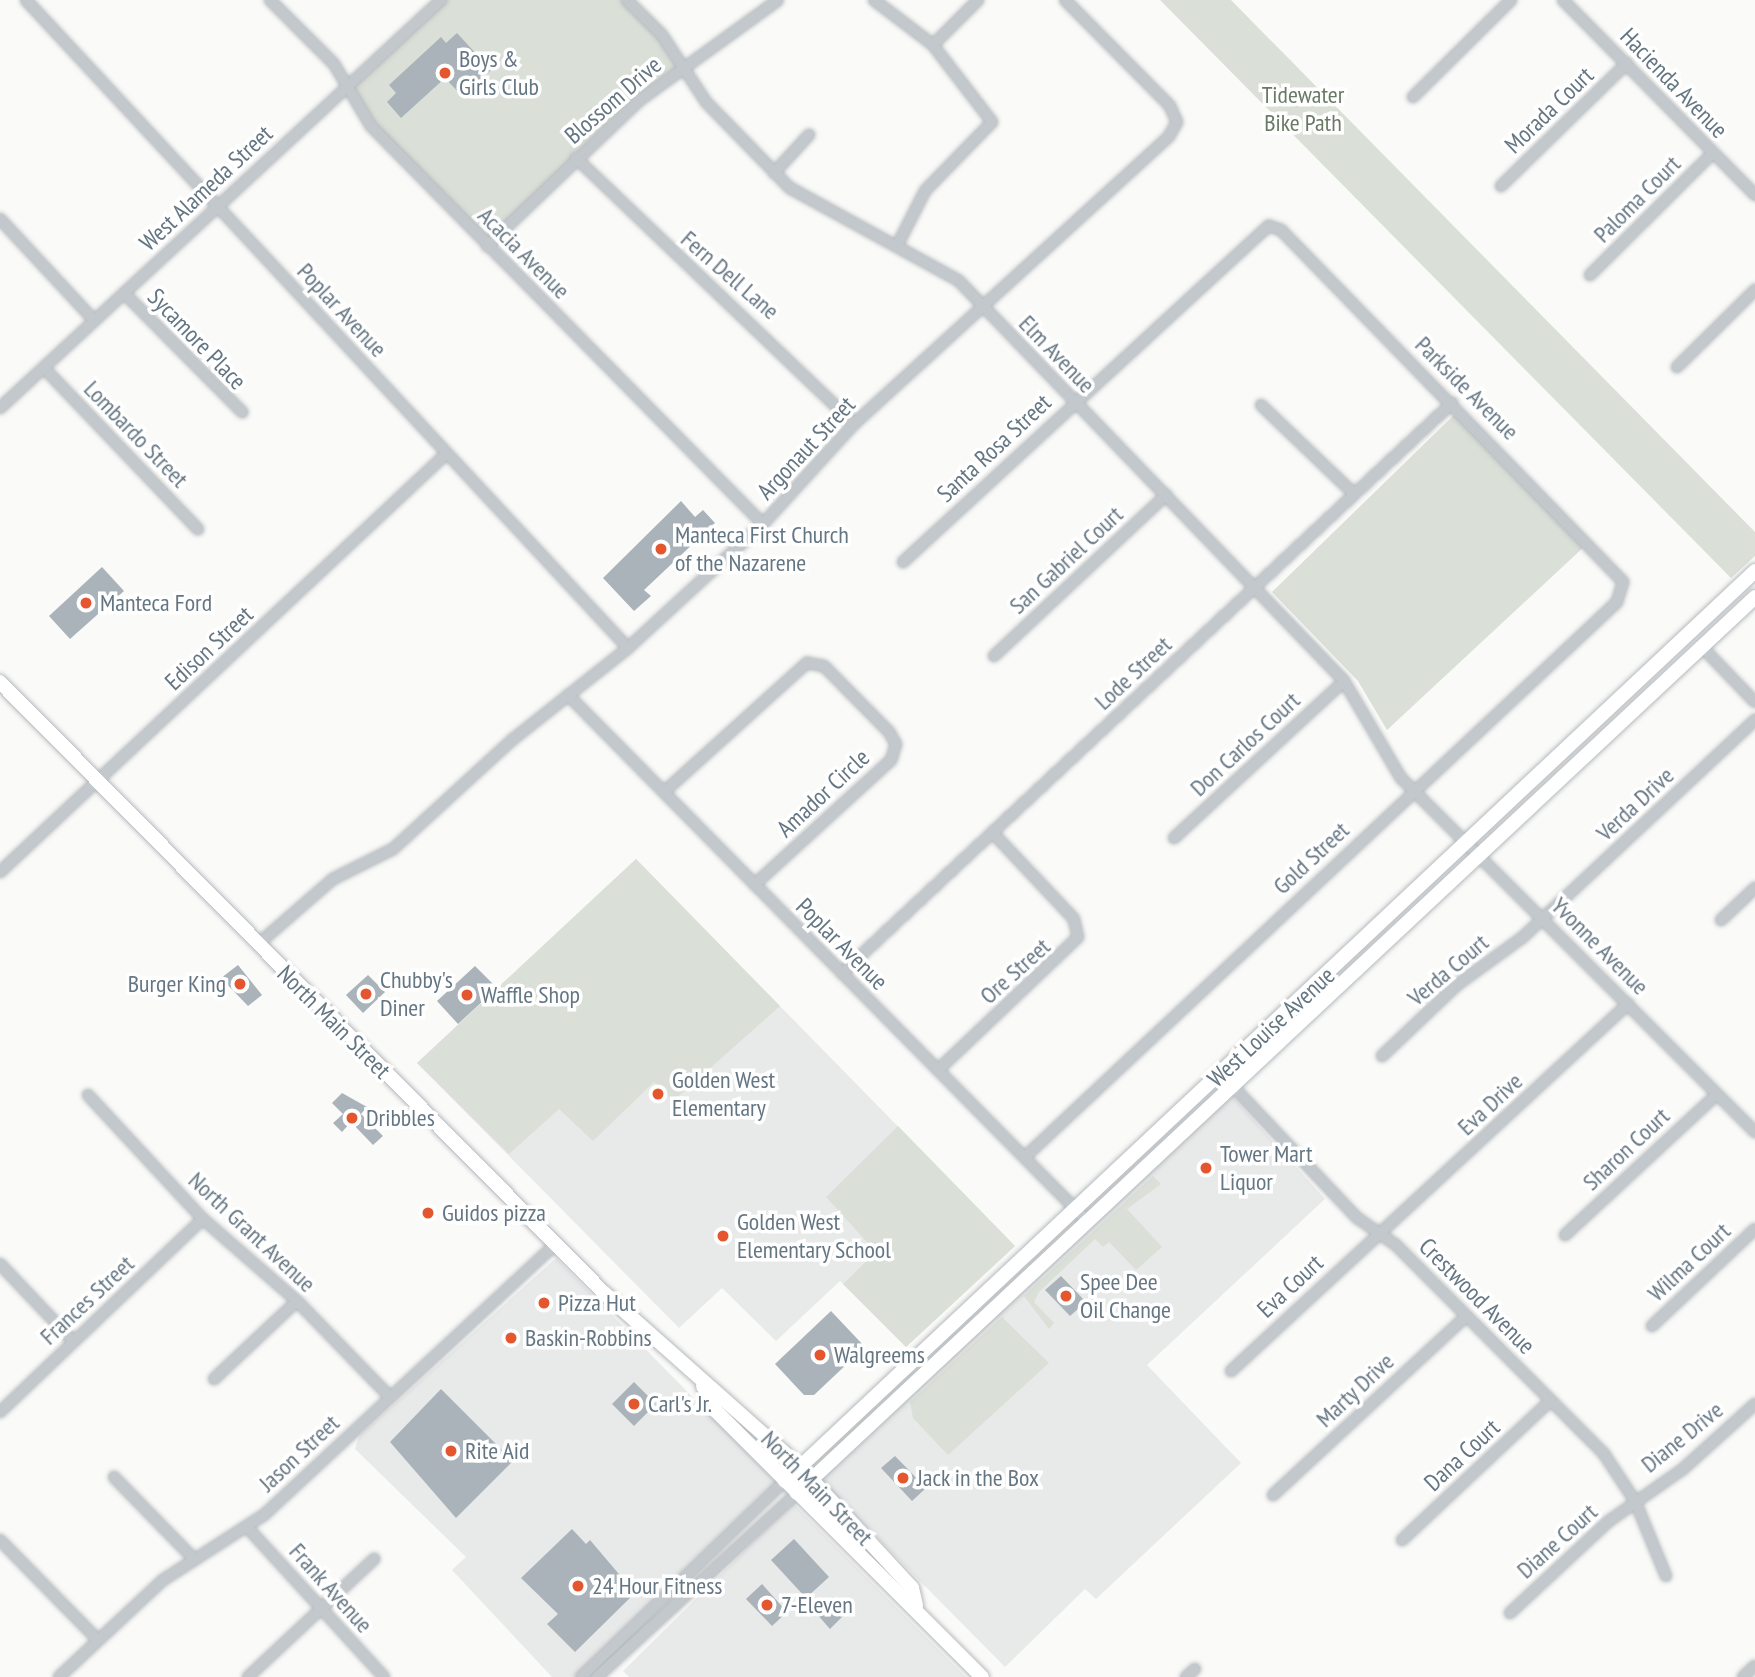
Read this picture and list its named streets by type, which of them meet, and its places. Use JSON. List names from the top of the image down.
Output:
{
  "streets": {
    "main road": ["North Main Street", "West Louise Avenue"],
    "street": [
      "Hacienda Avenue",
      "Blossom Drive",
      "Morada Court",
      "West Alameda Street",
      "Paloma Court",
      "Acacia Avenue",
      "Fern Dell Lane",
      "Poplar Avenue",
      "Sycamore Place",
      "Elm Avenue",
      "Parkside Avenue",
      "Lombardo Street",
      "Argonaut Street",
      "Santa Rosa Street",
      "San Gabriel Court",
      "Edison Street",
      "Lode Street",
      "Don Carlos Court",
      "Amador Circle",
      "Verda Drive",
      "Gold Street",
      "Yvonne Avenue",
      "Verda Court",
      "Ore Street",
      "Eva Drive",
      "Sharon Court",
      "North Grant Avenue",
      "Wilma Court",
      "Eva Court",
      "Crestwood Avenue",
      "Frances Street",
      "Marty Drive",
      "Diane Drive",
      "Jason Street",
      "Dana Court",
      "Diane Court",
      "Frank Avenue"
    ]
  },
  "crossings": [
    ["Hacienda Avenue", "Morada Court"],
    ["Hacienda Avenue", "Paloma Court"],
    ["Blossom Drive", "Acacia Avenue"],
    ["Blossom Drive", "Fern Dell Lane"],
    ["Blossom Drive", "Elm Avenue"],
    ["West Alameda Street", "Acacia Avenue"],
    ["West Alameda Street", "Poplar Avenue"],
    ["West Alameda Street", "Sycamore Place"],
    ["West Alameda Street", "Lombardo Street"],
    ["Acacia Avenue", "Argonaut Street"],
    ["Fern Dell Lane", "Argonaut Street"],
    ["Poplar Avenue", "Argonaut Street"],
    ["Poplar Avenue", "Edison Street"],
    ["Poplar Avenue", "Lode Street"],
    ["Poplar Avenue", "Amador Circle"],
    ["Poplar Avenue", "Gold Street"],
    ["Poplar Avenue", "Ore Street"],
    ["Poplar Avenue", "West Louise Avenue"],
    ["Elm Avenue", "Argonaut Street"],
    ["Elm Avenue", "Santa Rosa Street"],
    ["Elm Avenue", "San Gabriel Court"],
    ["Elm Avenue", "Lode Street"],
    ["Elm Avenue", "Don Carlos Court"],
    ["Elm Avenue", "Gold Street"],
    ["Elm Avenue", "Yvonne Avenue"],
    ["Parkside Avenue", "Santa Rosa Street"],
    ["Parkside Avenue", "Lode Street"],
    ["Parkside Avenue", "Gold Street"],
    ["Argonaut Street", "North Main Street"],
    ["Edison Street", "North Main Street"],
    ["Lode Street", "Ore Street"],
    ["Verda Drive", "Yvonne Avenue"],
    ["Verda Drive", "Verda Court"],
    ["Gold Street", "Yvonne Avenue"],
    ["Yvonne Avenue", "Verda Court"],
    ["Yvonne Avenue", "West Louise Avenue"],
    ["Yvonne Avenue", "Eva Drive"],
    ["Yvonne Avenue", "Sharon Court"],
    ["North Main Street", "West Louise Avenue"],
    ["North Main Street", "Jason Street"],
    ["West Louise Avenue", "Crestwood Avenue"],
    ["Eva Drive", "Eva Court"],
    ["Eva Drive", "Crestwood Avenue"],
    ["North Grant Avenue", "Frances Street"],
    ["North Grant Avenue", "Jason Street"],
    ["Eva Court", "Crestwood Avenue"],
    ["Crestwood Avenue", "Marty Drive"],
    ["Crestwood Avenue", "Diane Drive"],
    ["Crestwood Avenue", "Dana Court"],
    ["Crestwood Avenue", "Diane Court"],
    ["Diane Drive", "Diane Court"],
    ["Jason Street", "Frank Avenue"]
  ],
  "parks": ["Tidewater Bike Path"],
  "places": [
    "Boys & Girls Club",
    "Manteca First Church of the Nazarene",
    "Manteca Ford",
    "Burger King",
    "Chubby's Diner",
    "Waffle Shop",
    "Golden West Elementary",
    "Dribbles",
    "Tower Mart Liquor",
    "Guidos pizza",
    "Golden West Elementary School",
    "Spee Dee Oil Change",
    "Pizza Hut",
    "Baskin-Robbins",
    "Walgreems",
    "Carl's Jr.",
    "Rite Aid",
    "Jack in the Box",
    "24 Hour Fitness",
    "7-Eleven"
  ]
}
